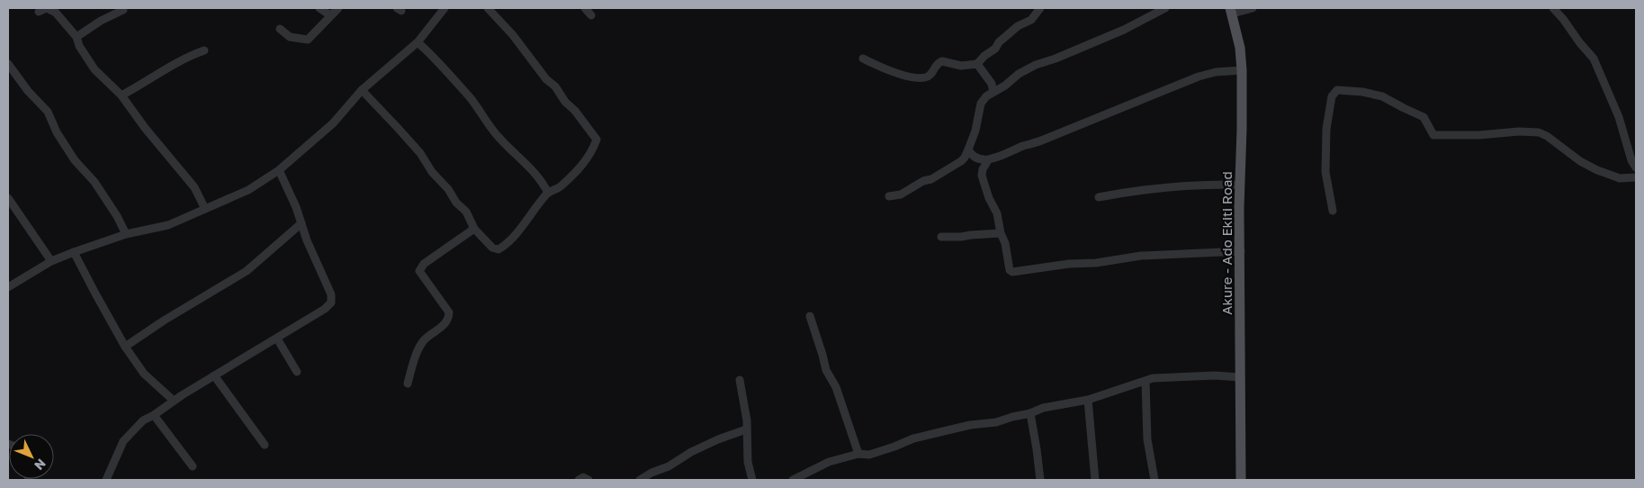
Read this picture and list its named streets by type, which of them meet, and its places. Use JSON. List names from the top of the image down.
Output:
{
  "streets": {
    "main road": ["Akure - Ado Ekiti Road"]
  },
  "north": "bottom right"
}
